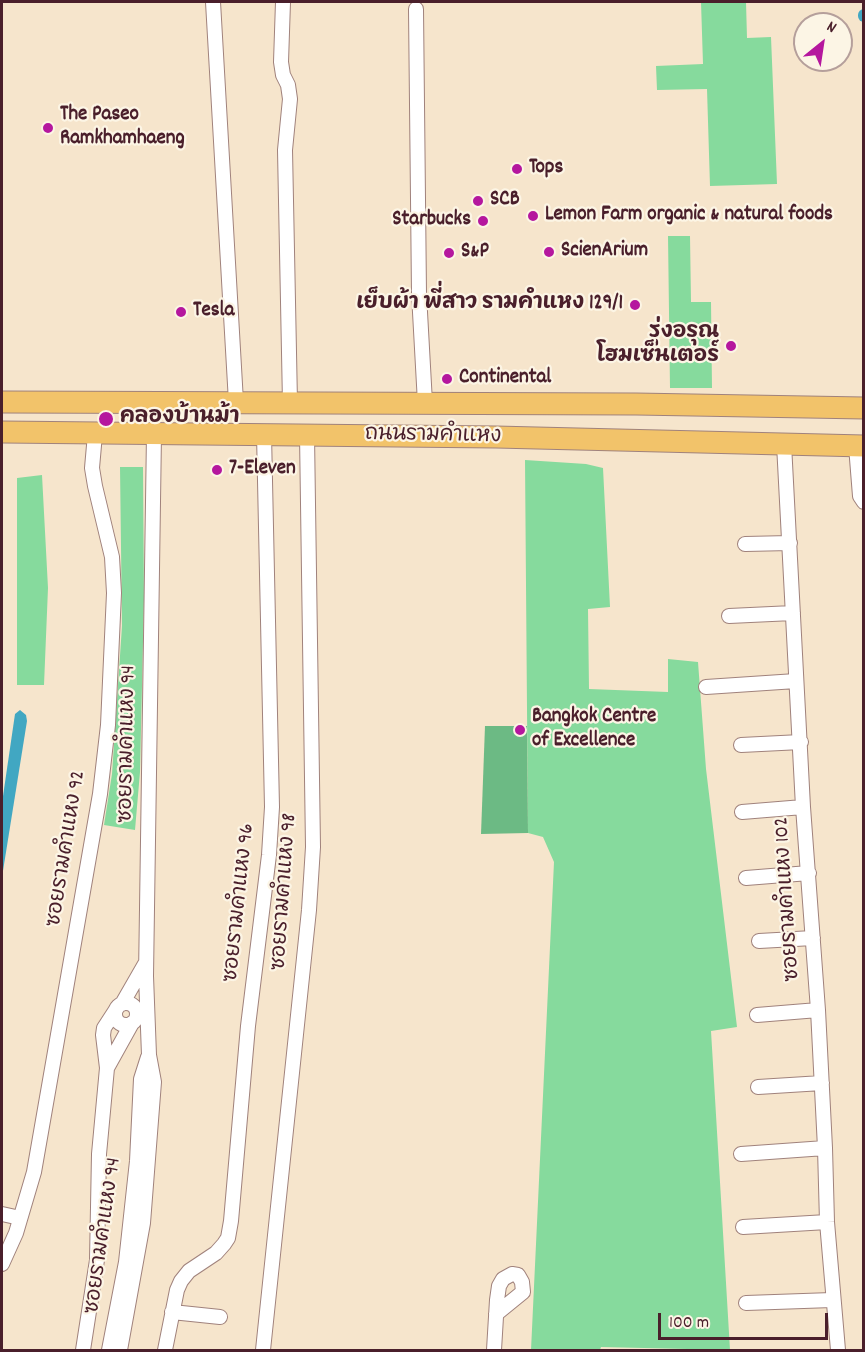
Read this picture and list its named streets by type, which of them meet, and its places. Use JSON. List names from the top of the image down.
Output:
{
  "streets": {
    "main road": ["ถนนรามคำแหง"],
    "street": [
      "ซอยรามคําแหง 94",
      "ซอยรามคําแหง 92",
      "ซอยรามคําแหง 98",
      "ซอยรามคําแหง 102",
      "ซอยรามคําแหง 96"
    ]
  },
  "crossings": [
    ["ถนนรามคำแหง", "ซอยรามคําแหง 94"],
    ["ถนนรามคำแหง", "ซอยรามคําแหง 92"],
    ["ถนนรามคำแหง", "ซอยรามคําแหง 98"],
    ["ถนนรามคำแหง", "ซอยรามคําแหง 102"],
    ["ถนนรามคำแหง", "ซอยรามคําแหง 96"]
  ],
  "places": [
    "The Paseo Ramkhamhaeng",
    "Tops",
    "SCB",
    "Lemon Farm organic & natural foods",
    "Starbucks",
    "ScienArium",
    "S&P",
    "เย็บผ้า พี่สาว รามคำแหง 129/1",
    "Tesla",
    "รุ่งอรุณ โฮมเซ็นเตอร์",
    "Continental",
    "คลองบ้านม้า",
    "7-Eleven",
    "Bangkok Centre of Excellence"
  ],
  "scale_bar": "100 m",
  "north": "top right"
}
